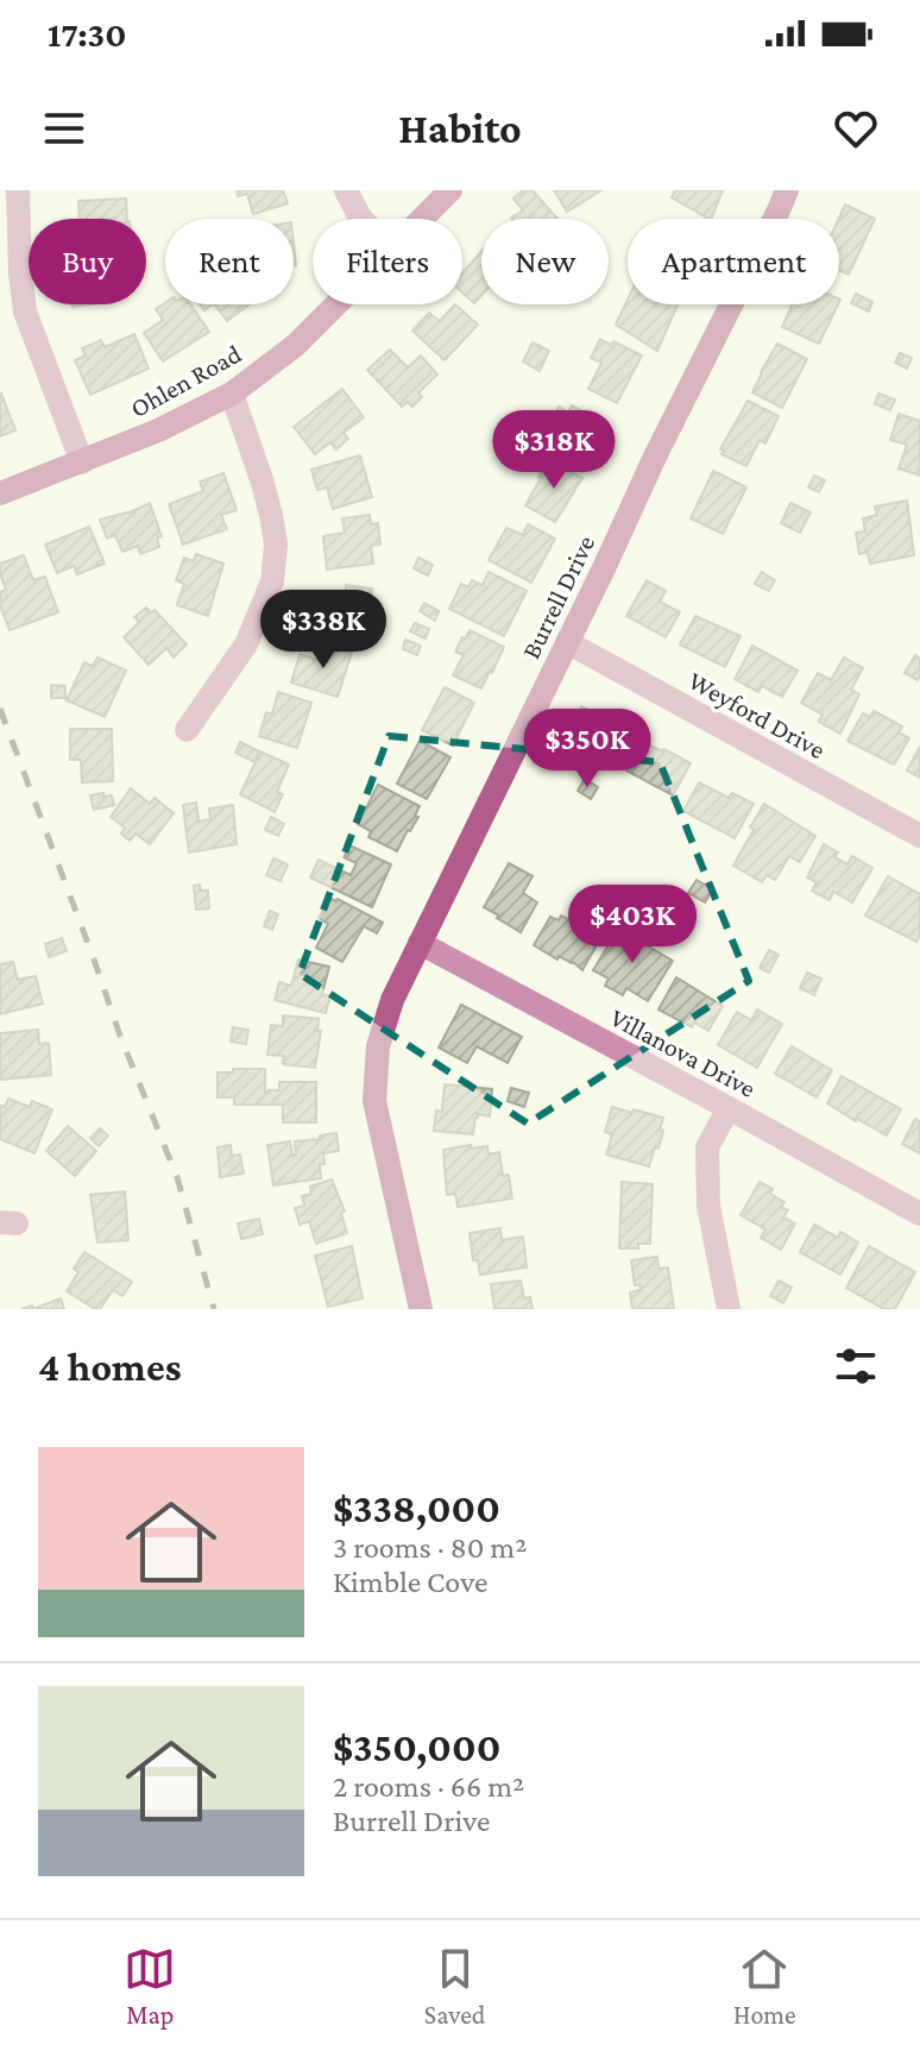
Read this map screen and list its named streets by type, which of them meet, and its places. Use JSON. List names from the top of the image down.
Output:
{
  "streets": {
    "street": [
      "Ohlen Road",
      "Burrell Drive",
      "Weyford Drive",
      "Villanova Drive"
    ]
  },
  "crossings": [
    ["Burrell Drive", "Weyford Drive"],
    ["Burrell Drive", "Villanova Drive"]
  ],
  "page": {
    "status": "17:30",
    "header": "Habito",
    "chip": [
      "Buy",
      "Rent",
      "Filters",
      "New",
      "Apartment"
    ],
    "price": [
      "$318K",
      "$338K",
      "$350K",
      "$403K"
    ],
    "heading": "4 homes",
    "list": [
      {
        "name": "$338,000",
        "note": "3 rooms · 80 m² · Kimble Cove"
      },
      {
        "name": "$350,000",
        "note": "2 rooms · 66 m² · Burrell Drive"
      }
    ],
    "tabs": ["Map", "Saved", "Home"]
  }
}
